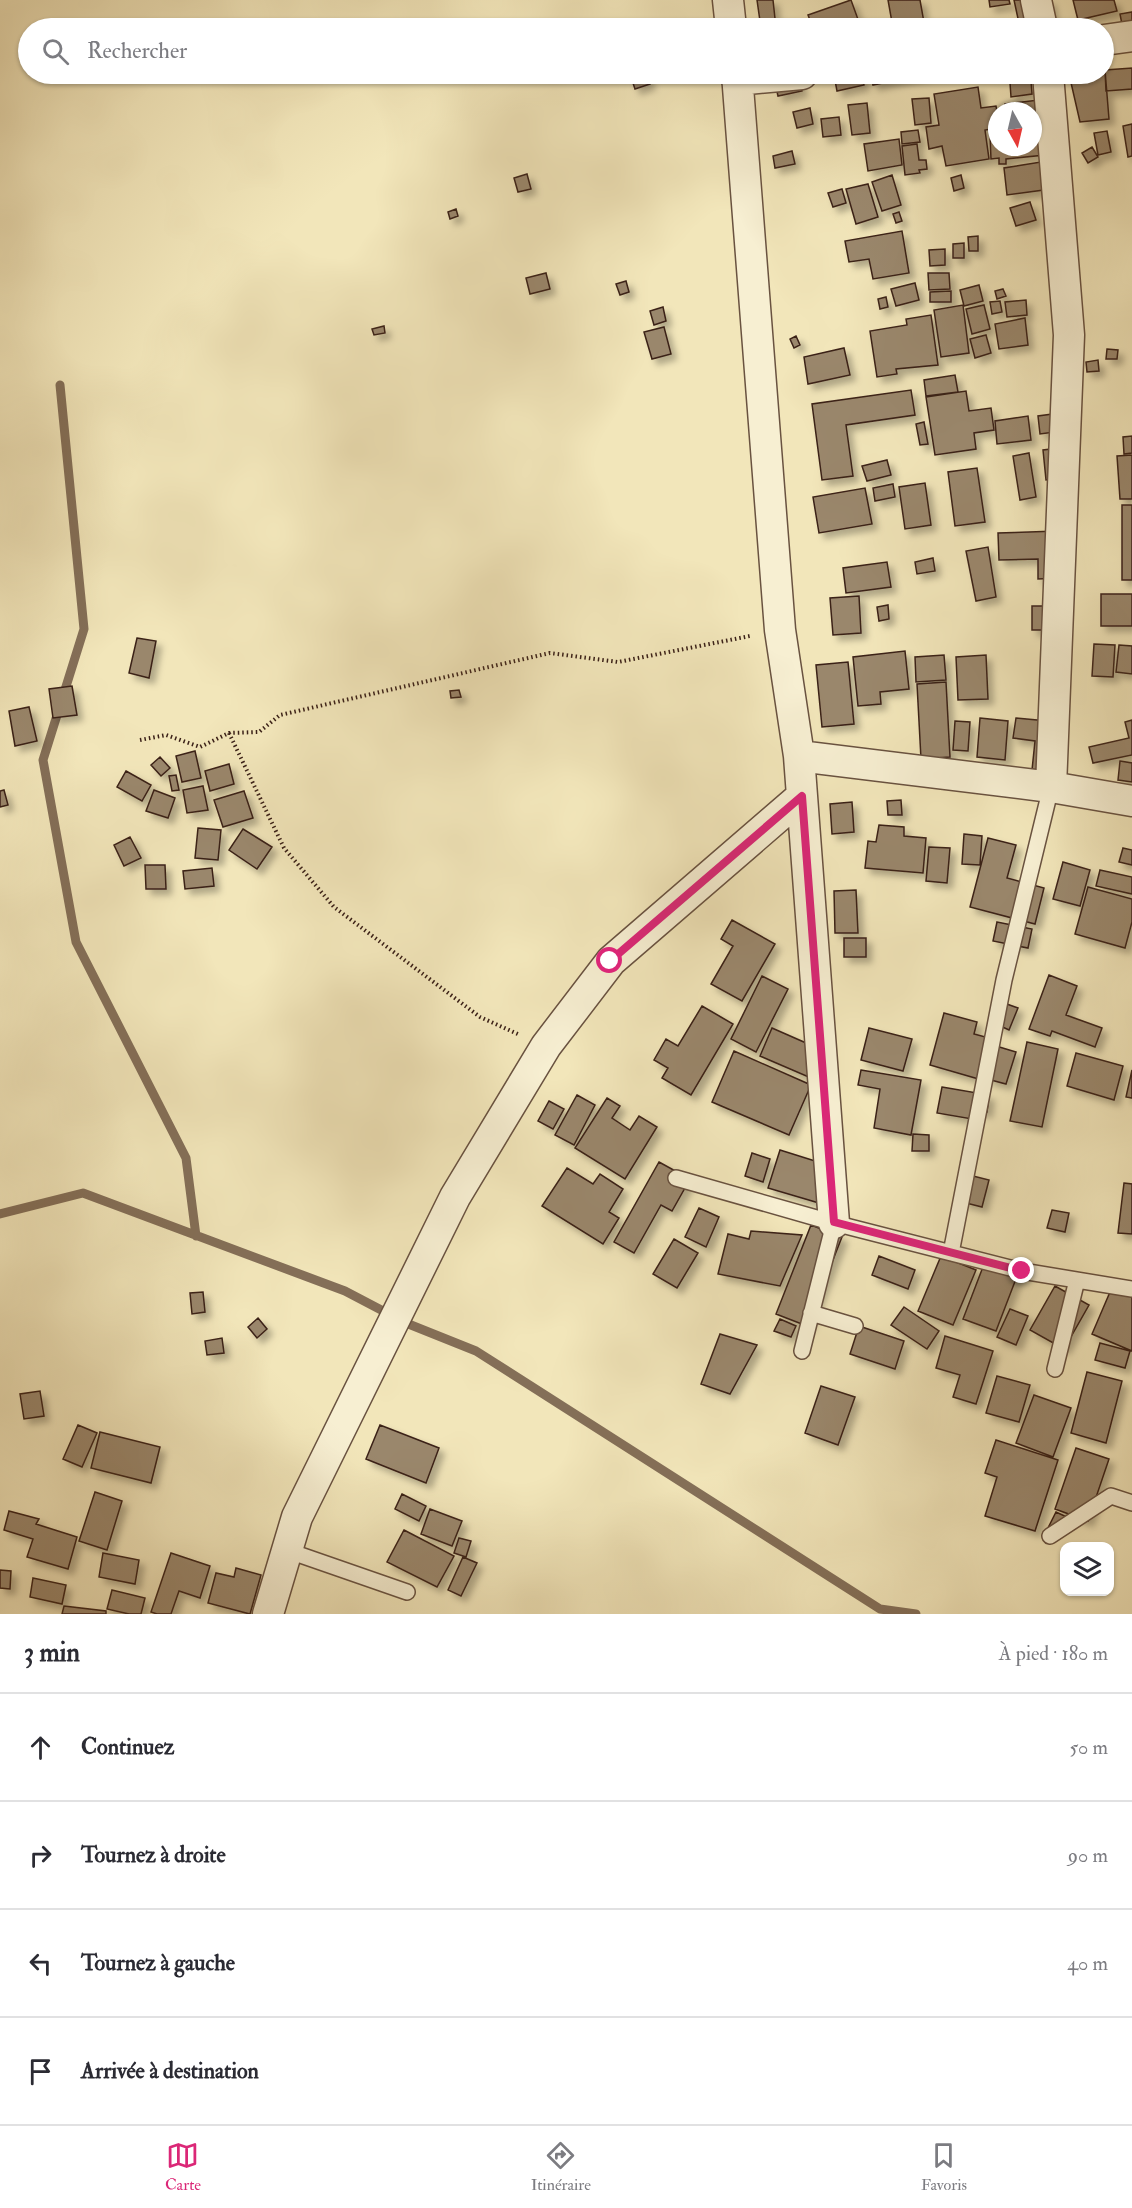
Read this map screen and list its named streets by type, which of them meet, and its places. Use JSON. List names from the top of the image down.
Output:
{
  "north": "bottom",
  "page": {
    "search": "Rechercher",
    "heading": ["3 min", "À pied · 180 m"],
    "list": [
      ["Continuez", "50 m"],
      ["Tournez à droite", "90 m"],
      ["Tournez à gauche", "40 m"],
      "Arrivée à destination"
    ],
    "nav": ["Carte", "Itinéraire", "Favoris"]
  }
}
